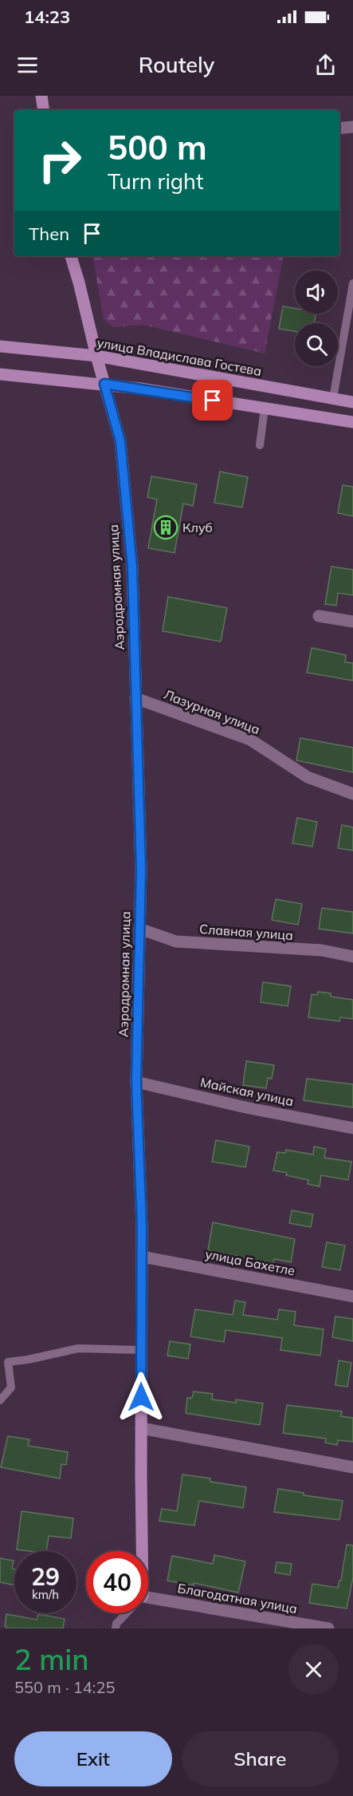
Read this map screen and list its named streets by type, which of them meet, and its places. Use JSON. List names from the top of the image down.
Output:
{
  "streets": {
    "street": [
      "улица Владислава Гостева",
      "Аэродромная улица",
      "Лазурная улица",
      "Славная улица",
      "Майская улица",
      "улица Бахетле",
      "Благодатная улица"
    ]
  },
  "crossings": [
    ["улица Владислава Гостева", "Аэродромная улица"],
    ["Аэродромная улица", "Лазурная улица"],
    ["Аэродромная улица", "Славная улица"],
    ["Аэродромная улица", "Майская улица"],
    ["Аэродромная улица", "улица Бахетле"]
  ],
  "places": {
    "building": ["Клуб"]
  },
  "page": {
    "status": "14:23",
    "header": "Routely",
    "turn": ["500 m", "Turn right"],
    "then": "Then",
    "speed": "29 km/h",
    "limit": "40",
    "heading": ["2 min", "550 m · 14:25"],
    "buttons": ["Exit", "Share"]
  }
}
